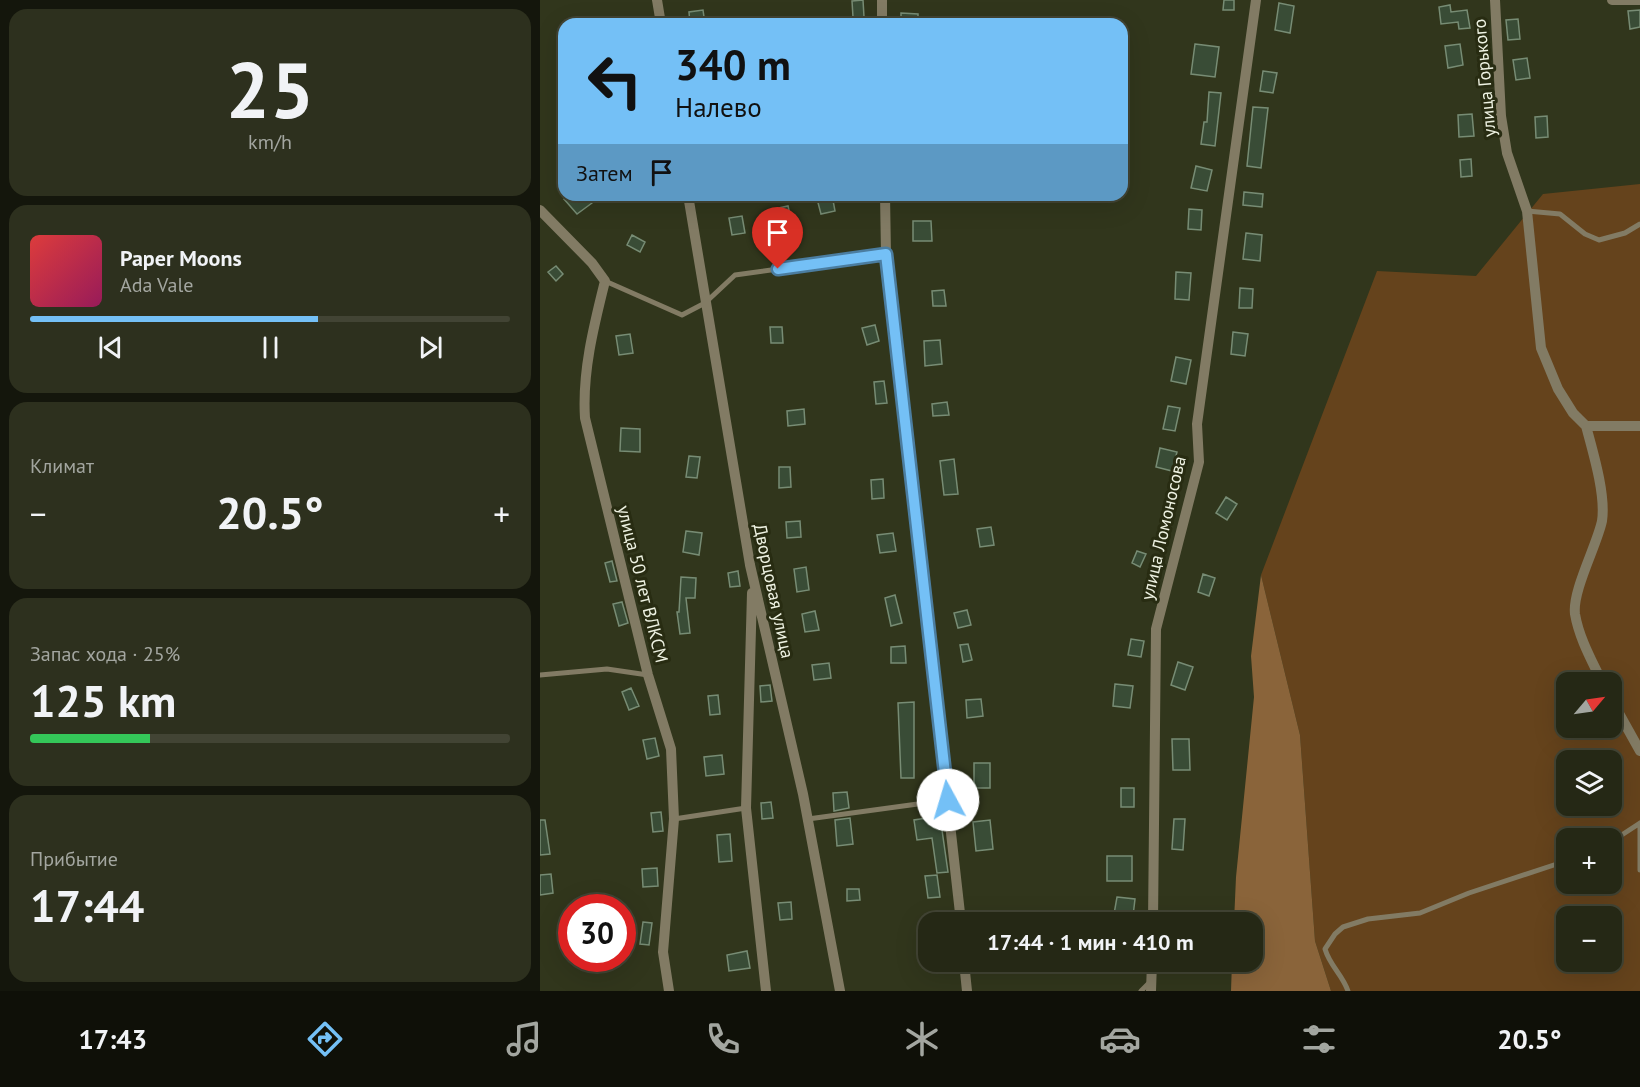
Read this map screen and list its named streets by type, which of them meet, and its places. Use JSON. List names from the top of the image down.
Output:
{
  "streets": {
    "street": [
      "улица Горького",
      "улица Ломоносова",
      "улица 50 лет ВЛКСМ",
      "Дворцовая улица"
    ]
  },
  "north": "top right",
  "page": {
    "tile": [
      ["25", "km/h"],
      "Климат",
      ["Запас хода · 25%", "125 km"],
      ["Прибытие", "17:44"]
    ],
    "turn": ["340 m", "Налево"],
    "then": "Затем",
    "song": ["Paper Moons", "Ada Vale"],
    "heat": ["−", "20.5°", "+"],
    "map_buttons": ["+", "−"],
    "limit": "30",
    "trip": "17:44 · 1 мин · 410 m",
    "tabs": ["17:43", "20.5°"]
  }
}
